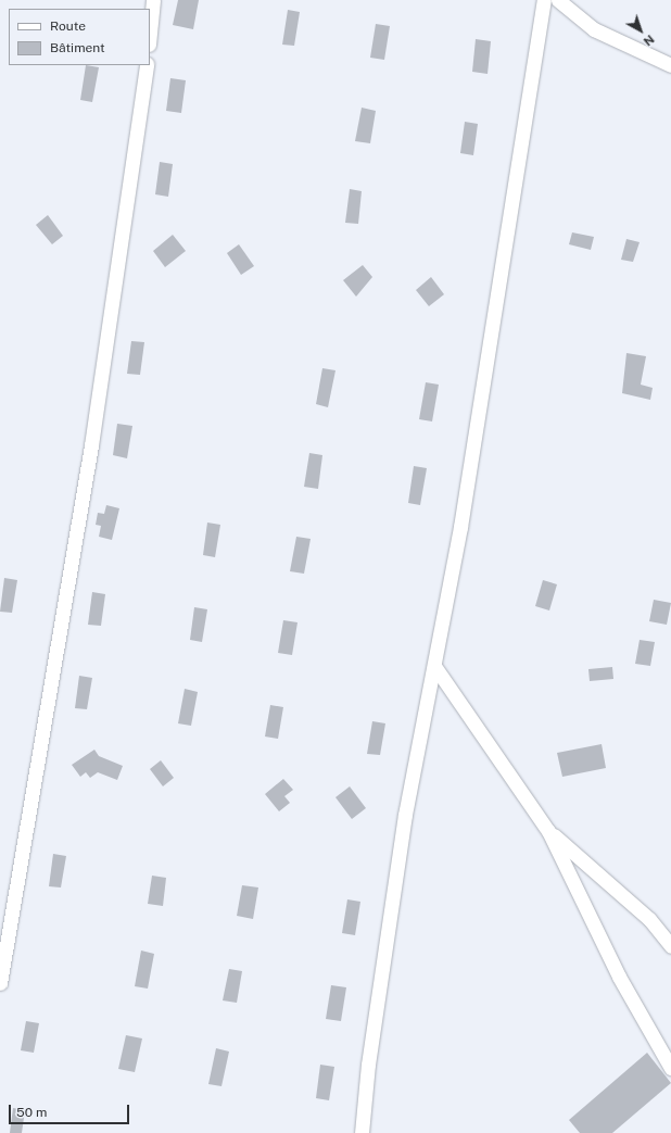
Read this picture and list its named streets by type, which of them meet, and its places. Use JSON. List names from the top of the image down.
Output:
{
  "legend": ["Route", "Bâtiment"],
  "scale_bar": "50 m",
  "north": "bottom right"
}
